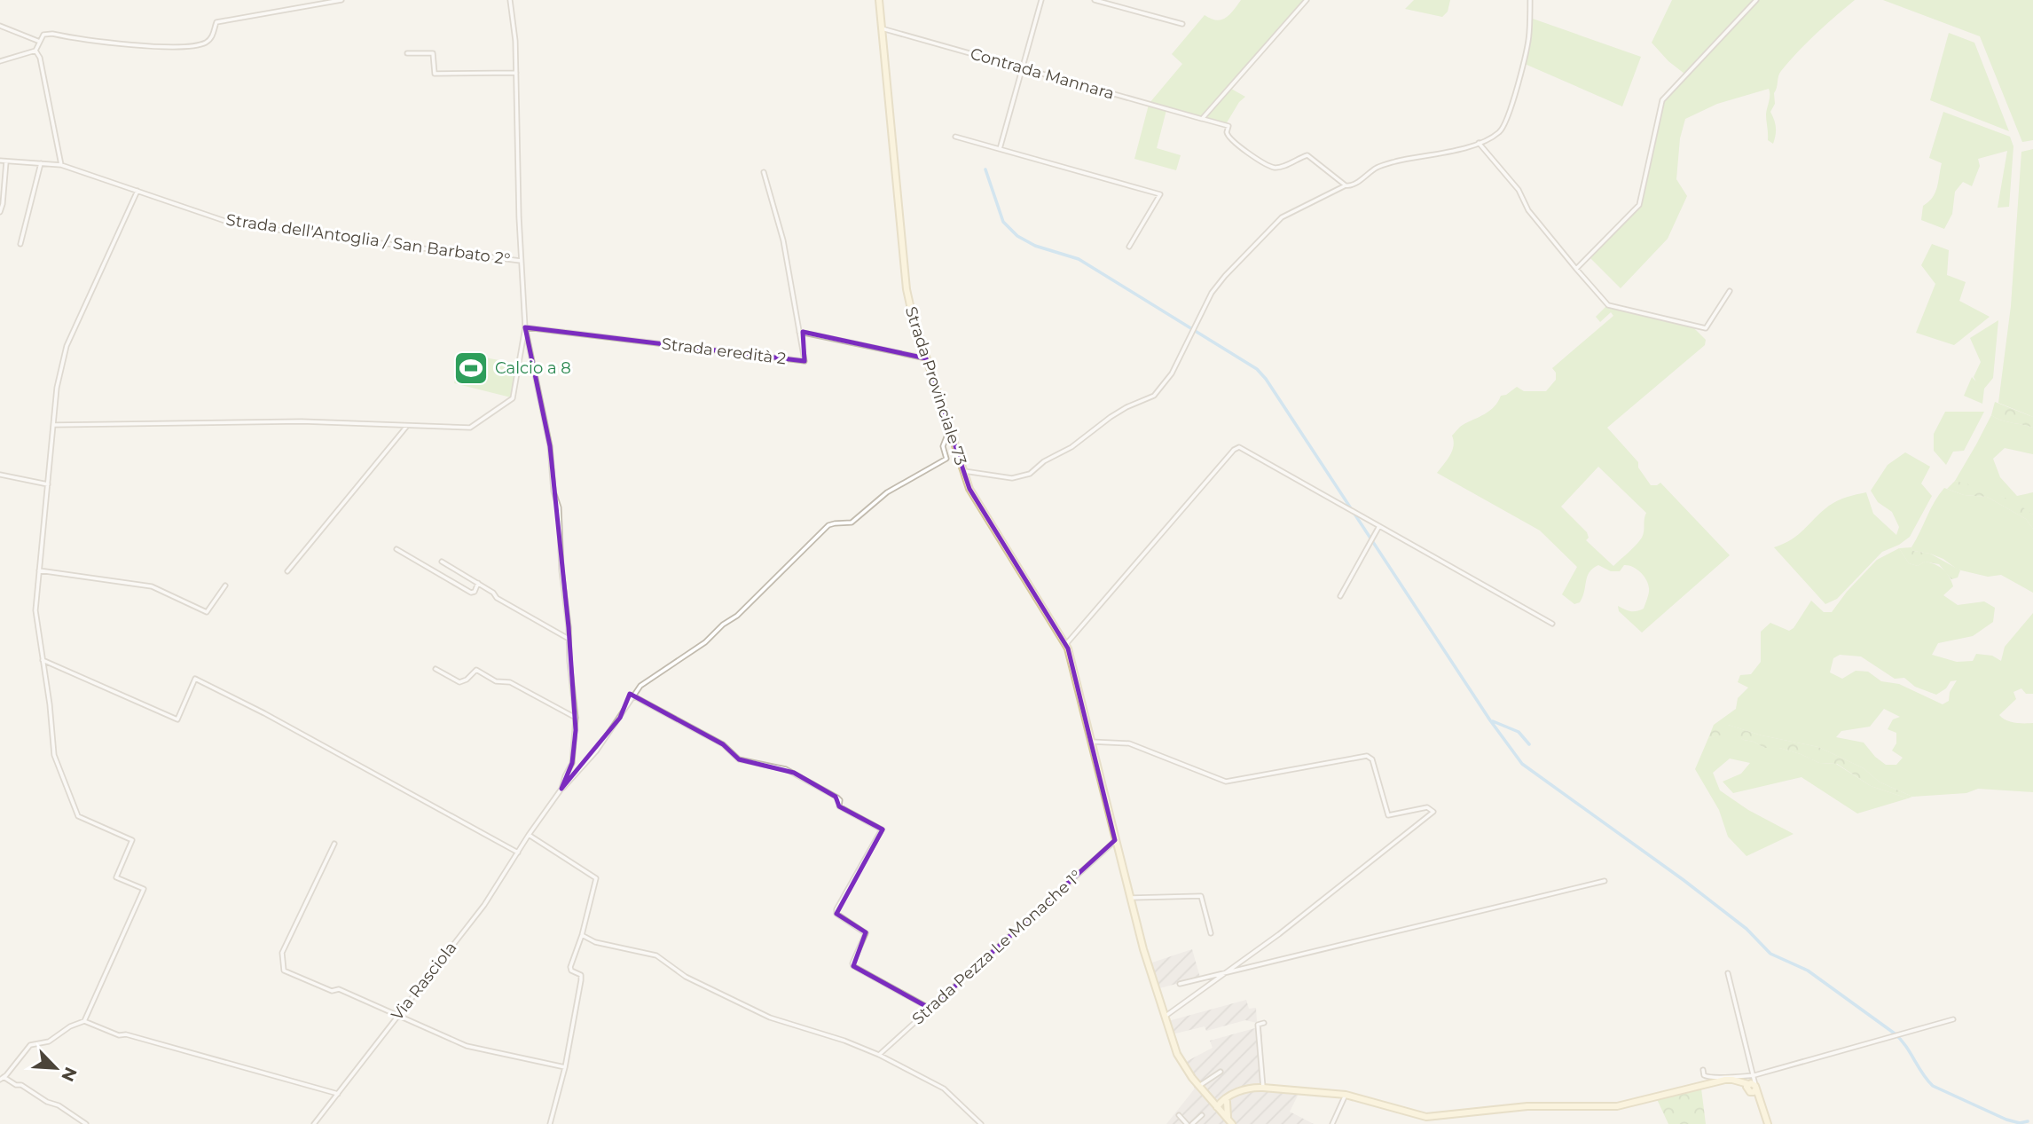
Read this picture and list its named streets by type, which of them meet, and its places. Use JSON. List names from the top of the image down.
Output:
{
  "streets": {
    "main road": ["Strada Provinciale 73"],
    "street": [
      "Contrada Mannara",
      "Strada dell'Antoglia / San Barbato 2°",
      "Strada eredità 2",
      "Strada Pezza Le Monache 1°",
      "Via Rasciola"
    ]
  },
  "crossings": [
    ["Contrada Mannara", "Strada Provinciale 73"],
    ["Strada Provinciale 73", "Strada Pezza Le Monache 1°"]
  ],
  "places": {
    "sports": ["Calcio a 8"]
  },
  "north": "bottom right"
}
